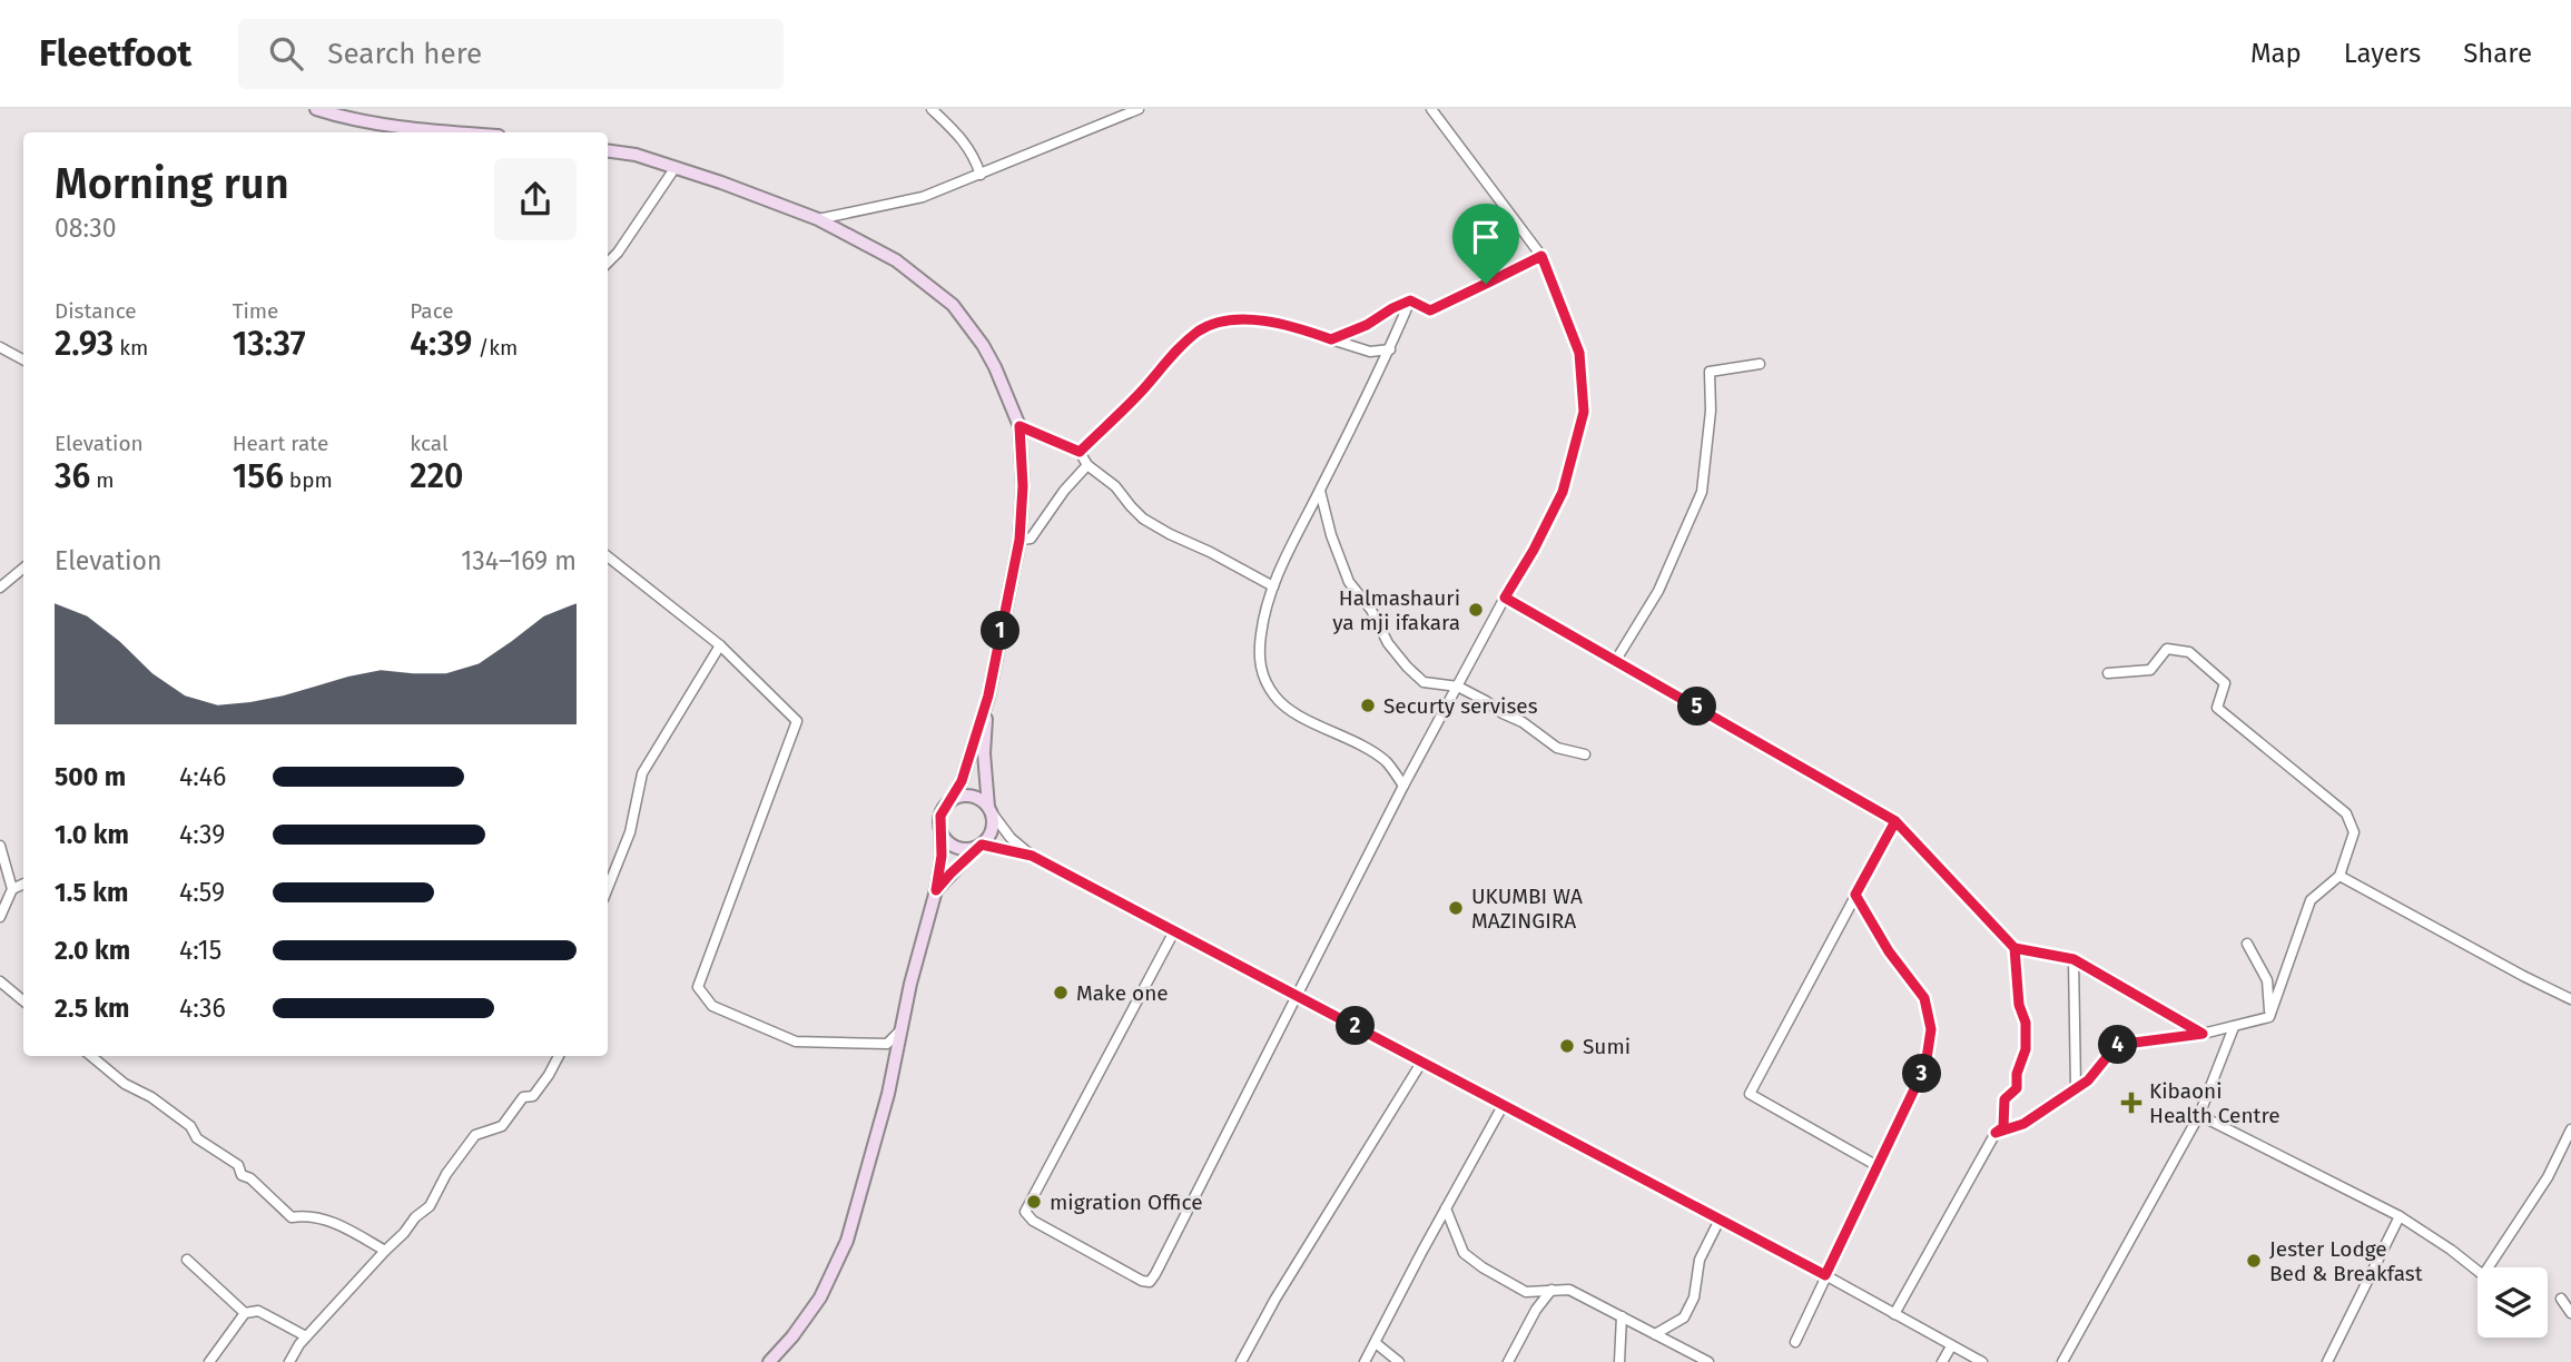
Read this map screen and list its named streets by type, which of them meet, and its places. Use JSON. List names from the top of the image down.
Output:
{
  "places": {
    "other": [
      "Halmashauri ya mji ifakara",
      "Securty servises",
      "UKUMBI WA MAZINGIRA",
      "Make one",
      "Sumi",
      "migration Office",
      "Jester Lodge Bed & Breakfast"
    ],
    "health": ["Kibaoni Health Centre"]
  },
  "page": {
    "header": "Fleetfoot",
    "search": "Search here",
    "nav": ["Map", "Layers", "Share"],
    "heading": ["Morning run", "08:30"],
    "stats": [
      ["Distance", "2.93 km"],
      ["Time", "13:37"],
      ["Pace", "4:39 /km"],
      ["Elevation", "36 m"],
      ["Heart rate", "156 bpm"],
      ["kcal", "220"]
    ],
    "chart": ["Elevation", "134–169 m"],
    "pins": [
      "1",
      "5",
      "2",
      "4",
      "3"
    ],
    "list": [
      {
        "name": "500 m",
        "note": "4:46"
      },
      {
        "name": "1.0 km",
        "note": "4:39"
      },
      {
        "name": "1.5 km",
        "note": "4:59"
      },
      {
        "name": "2.0 km",
        "note": "4:15"
      },
      {
        "name": "2.5 km",
        "note": "4:36"
      }
    ]
  }
}
